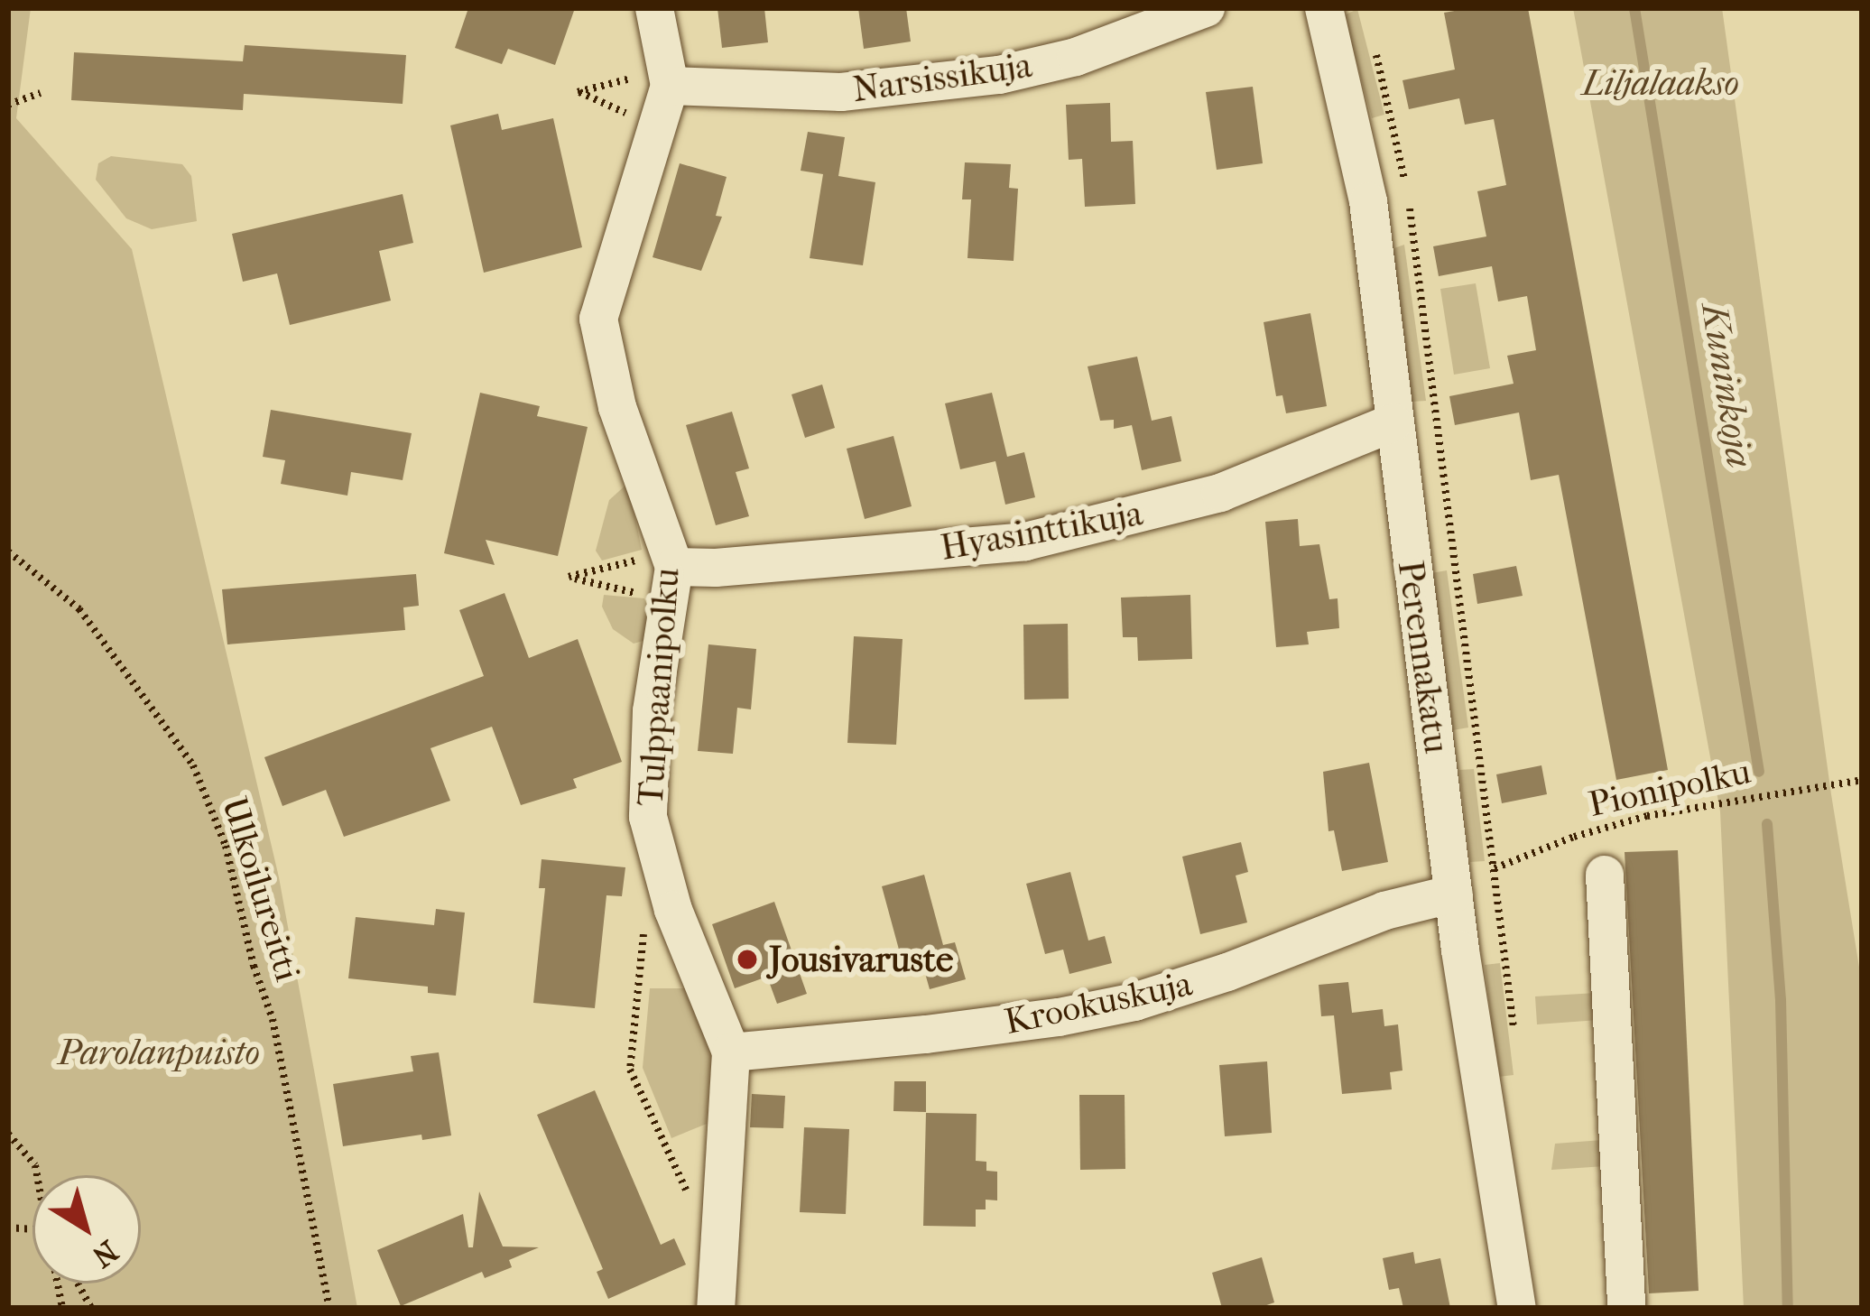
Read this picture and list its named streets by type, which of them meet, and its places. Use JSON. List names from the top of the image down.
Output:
{
  "streets": {
    "street": [
      "Narsissikuja",
      "Hyasinttikuja",
      "Perennakatu",
      "Tulppaanipolku",
      "Krookuskuja"
    ],
    "path": ["Pionipolku", "Ulkoilureitti"]
  },
  "crossings": [
    ["Narsissikuja", "Tulppaanipolku"],
    ["Hyasinttikuja", "Perennakatu"],
    ["Hyasinttikuja", "Tulppaanipolku"],
    ["Perennakatu", "Krookuskuja"],
    ["Tulppaanipolku", "Krookuskuja"]
  ],
  "water": ["Kuninkoja"],
  "parks": ["Liljalaakso", "Parolanpuisto"],
  "places": ["Jousivaruste"],
  "north": "bottom right"
}
